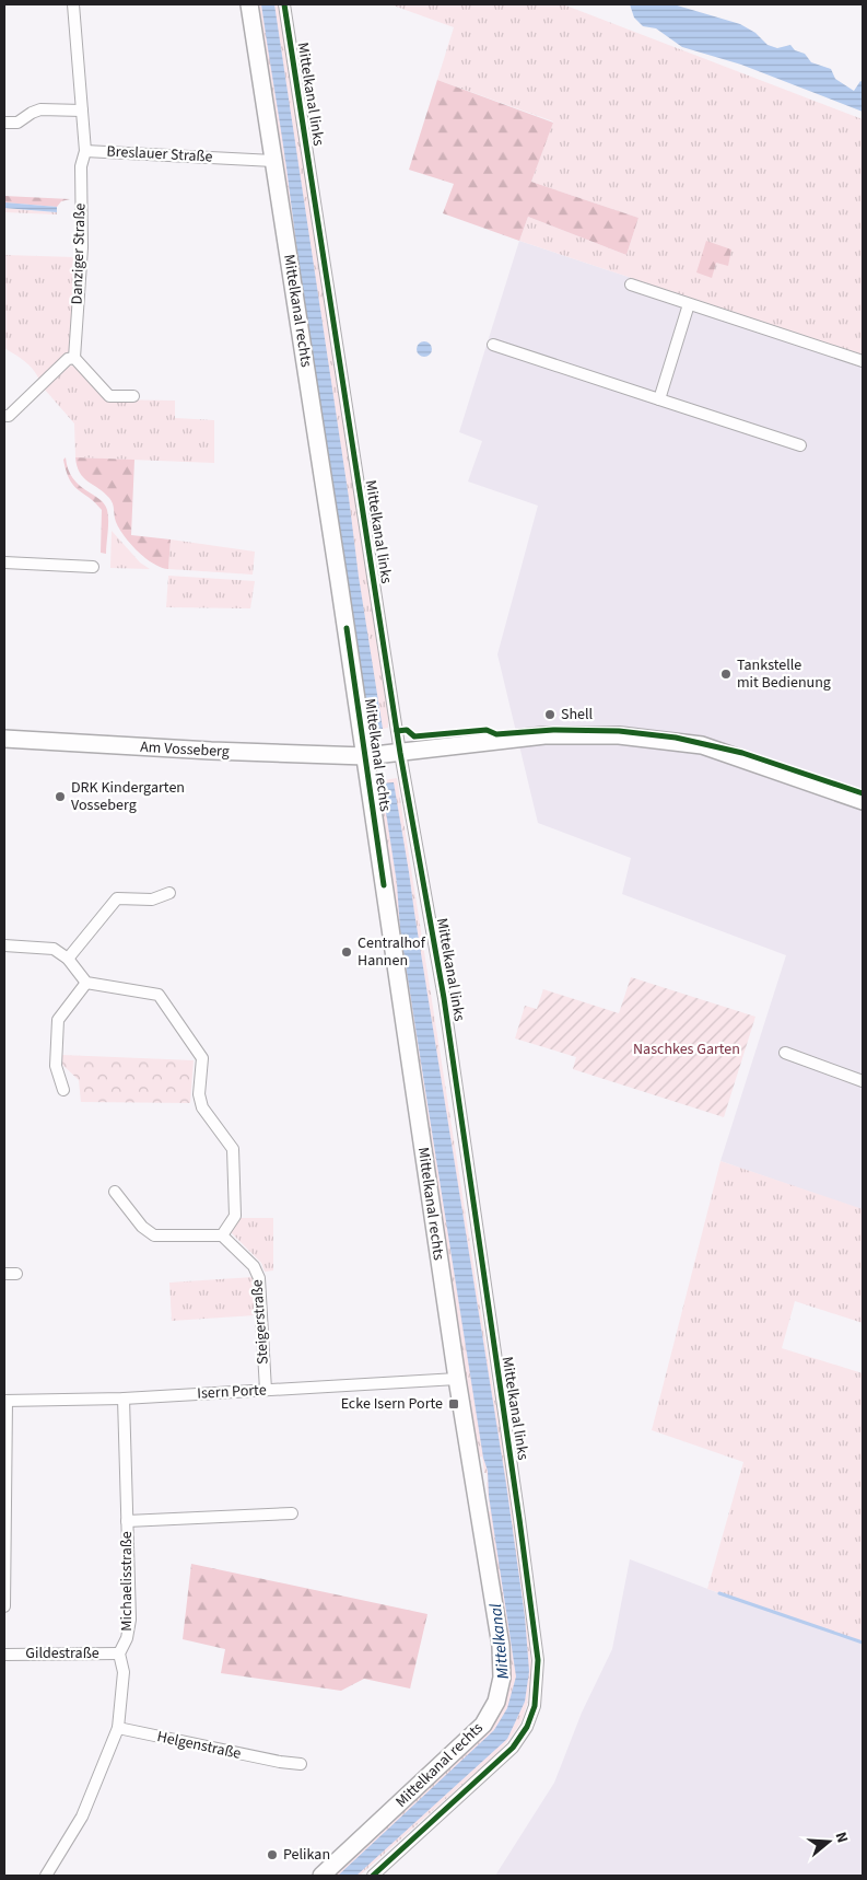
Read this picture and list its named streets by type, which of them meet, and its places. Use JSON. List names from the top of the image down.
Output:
{
  "streets": {
    "main road": ["Mittelkanal rechts", "Am Vosseberg"],
    "street": [
      "Mittelkanal links",
      "Breslauer Straße",
      "Danziger Straße",
      "Steigerstraße",
      "Isern Porte",
      "Michaelisstraße",
      "Gildestraße",
      "Helgenstraße"
    ]
  },
  "crossings": [
    ["Mittelkanal links", "Mittelkanal rechts"],
    ["Mittelkanal links", "Am Vosseberg"],
    ["Breslauer Straße", "Danziger Straße"],
    ["Breslauer Straße", "Mittelkanal rechts"],
    ["Mittelkanal rechts", "Am Vosseberg"],
    ["Mittelkanal rechts", "Isern Porte"],
    ["Steigerstraße", "Isern Porte"],
    ["Isern Porte", "Michaelisstraße"],
    ["Michaelisstraße", "Gildestraße"],
    ["Michaelisstraße", "Helgenstraße"]
  ],
  "water": ["Mittelkanal"],
  "parks": ["Naschkes Garten"],
  "places": {
    "other": [
      "Tankstelle mit Bedienung",
      "Shell",
      "DRK Kindergarten Vosseberg",
      "Centralhof Hannen",
      "Pelikan"
    ],
    "transit": ["Ecke Isern Porte"]
  },
  "north": "right"
}
